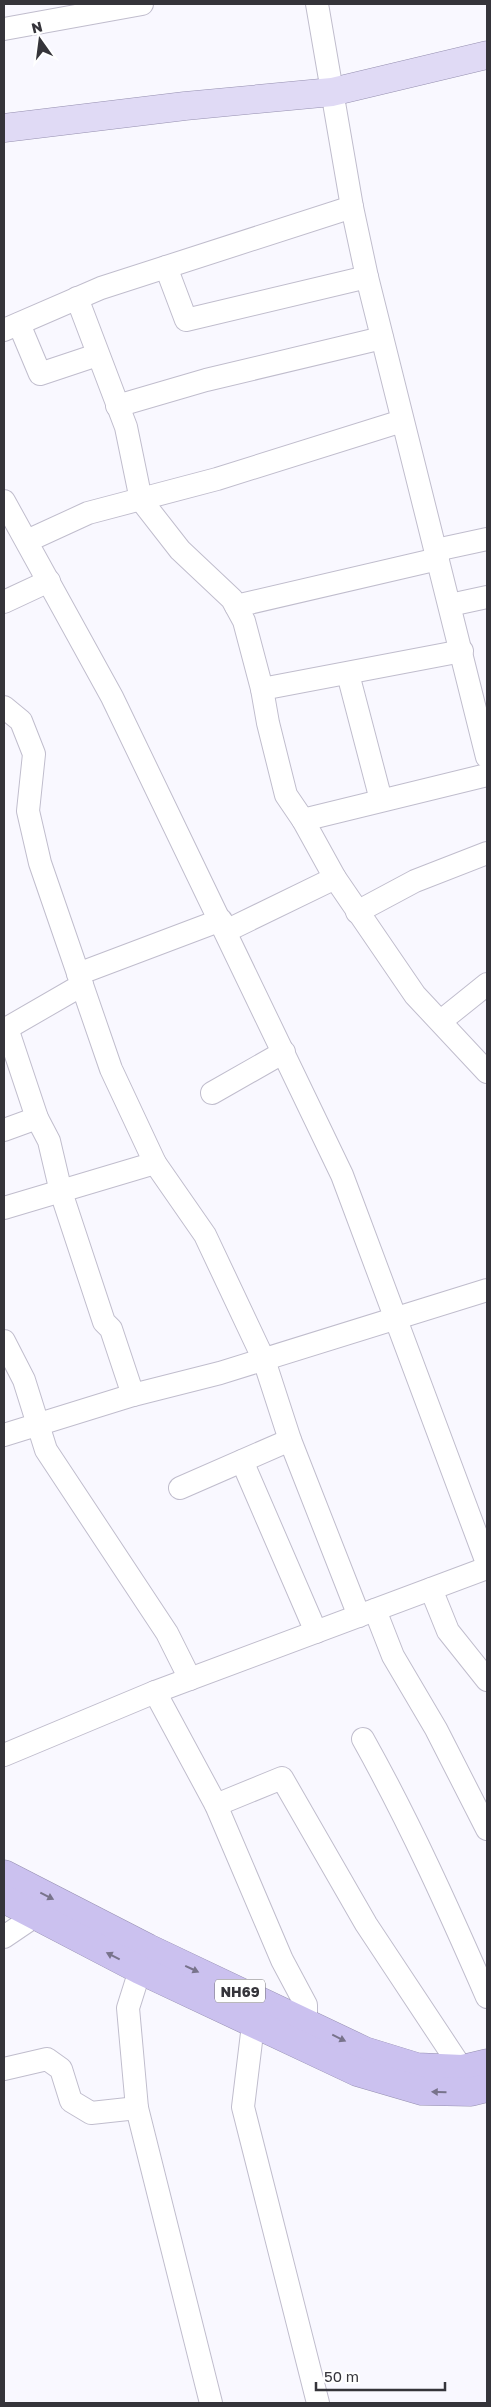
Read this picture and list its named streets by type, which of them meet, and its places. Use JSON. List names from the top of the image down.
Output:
{
  "streets": {
    "highway": ["NH69"]
  },
  "scale_bar": "50 m",
  "north": "top"
}
